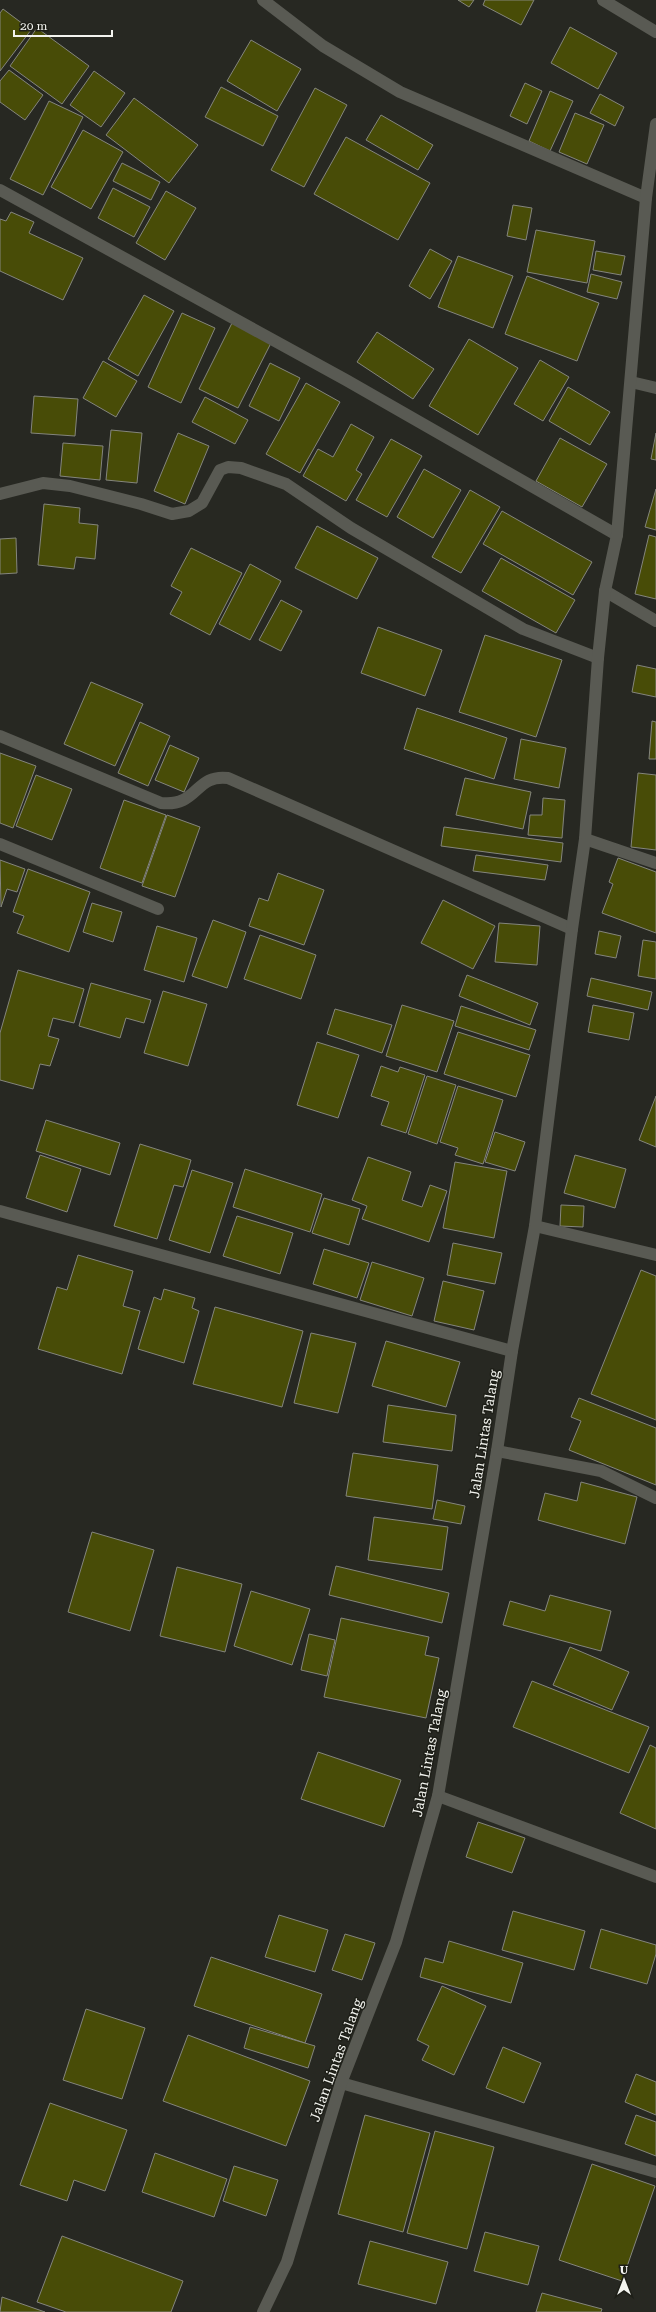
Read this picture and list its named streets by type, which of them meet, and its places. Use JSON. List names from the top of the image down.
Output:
{
  "streets": {
    "street": ["Jalan Lintas Talang"]
  },
  "scale_bar": "20 m",
  "north": "top"
}
